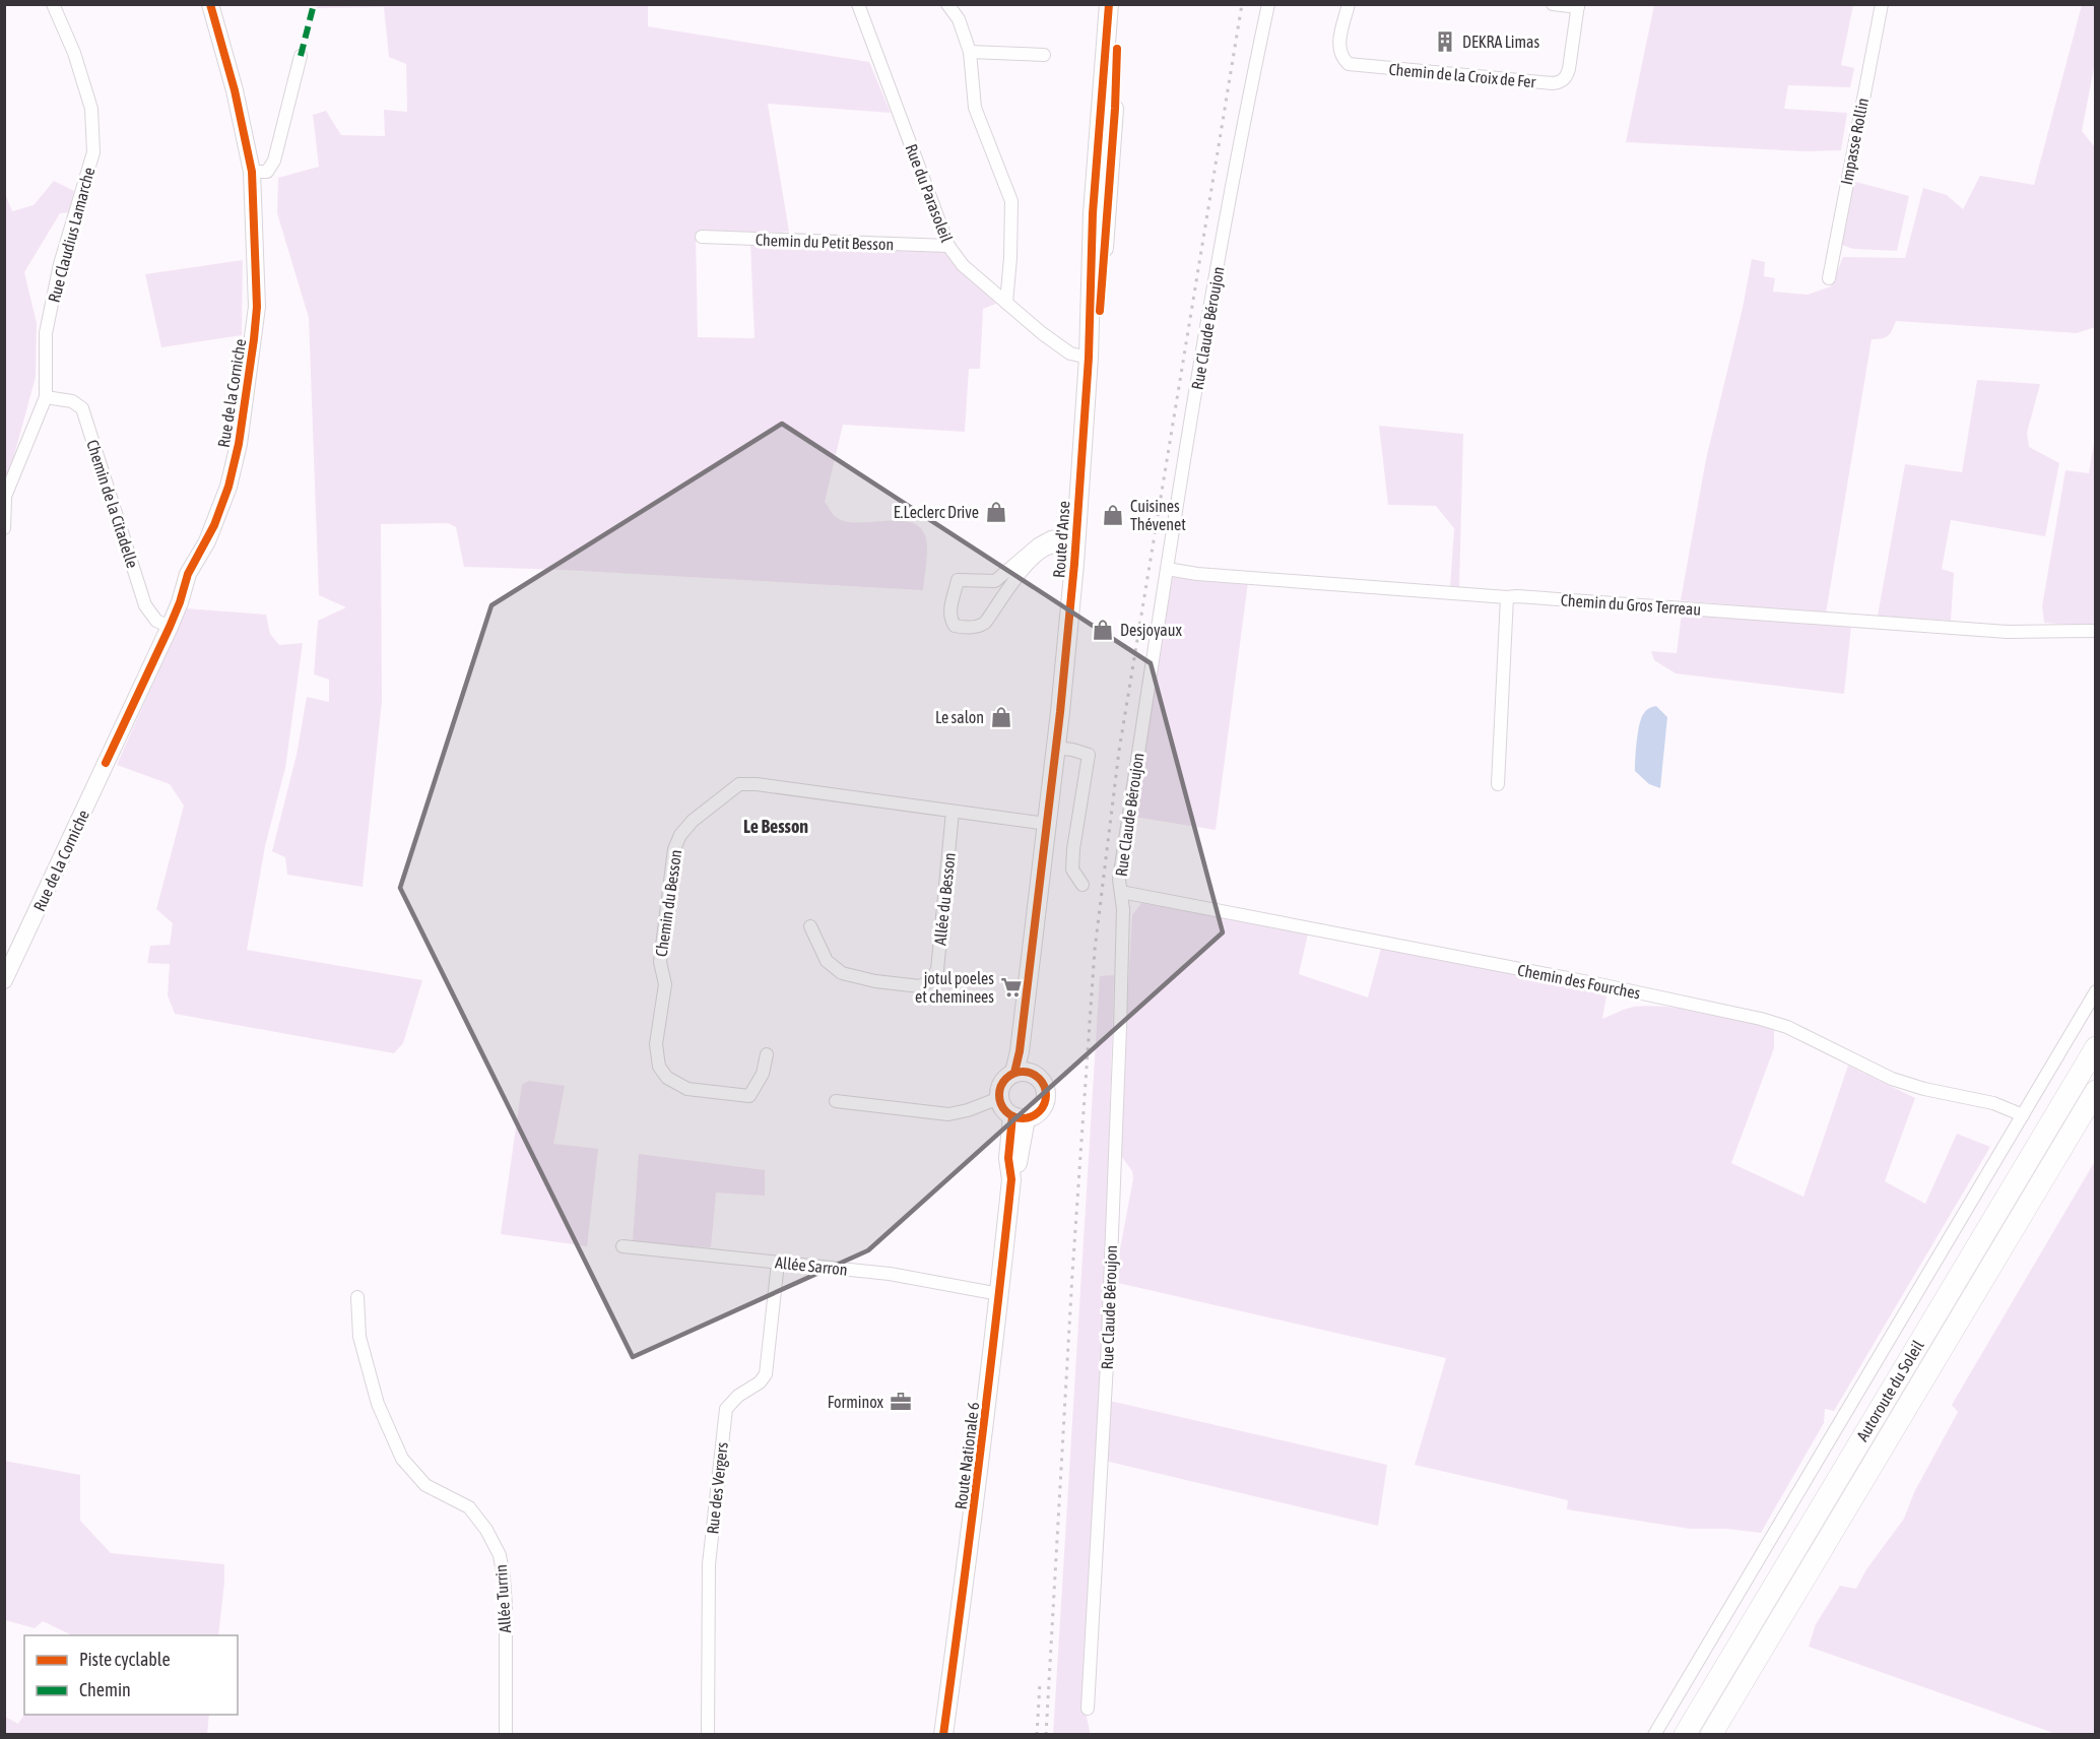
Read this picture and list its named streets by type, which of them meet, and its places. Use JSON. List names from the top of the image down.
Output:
{
  "streets": {
    "highway": ["Autoroute du Soleil"],
    "main road": ["Rue de la Corniche", "Route d'Anse", "Route Nationale 6"],
    "street": [
      "Chemin de la Croix de Fer",
      "Impasse Rollin",
      "Rue du Parasoleil",
      "Rue Claudius Lamarche",
      "Chemin du Petit Besson",
      "Rue Claude Béroujon",
      "Chemin de la Citadelle",
      "Chemin du Gros Terreau",
      "Allée du Besson",
      "Chemin du Besson",
      "Chemin des Fourches",
      "Allée Sarron",
      "Rue des Vergers",
      "Allée Turrin"
    ]
  },
  "crossings": [
    ["Rue du Parasoleil", "Chemin du Petit Besson"],
    ["Rue du Parasoleil", "Route d'Anse"],
    ["Rue Claudius Lamarche", "Chemin de la Citadelle"],
    ["Rue Claude Béroujon", "Chemin du Gros Terreau"],
    ["Rue Claude Béroujon", "Chemin des Fourches"],
    ["Rue de la Corniche", "Chemin de la Citadelle"],
    ["Route d'Anse", "Chemin du Besson"],
    ["Route d'Anse", "Route Nationale 6"],
    ["Allée du Besson", "Chemin du Besson"],
    ["Allée Sarron", "Route Nationale 6"],
    ["Allée Sarron", "Rue des Vergers"]
  ],
  "districts": ["Le Besson"],
  "places": {
    "building": ["DEKRA Limas"],
    "shop": [
      "E.Leclerc Drive",
      "Cuisines Thévenet",
      "Desjoyaux",
      "Le salon"
    ],
    "supermarket": ["jotul poeles et cheminees"],
    "office": ["Forminox"]
  },
  "legend": ["Piste cyclable", "Chemin"]
}
